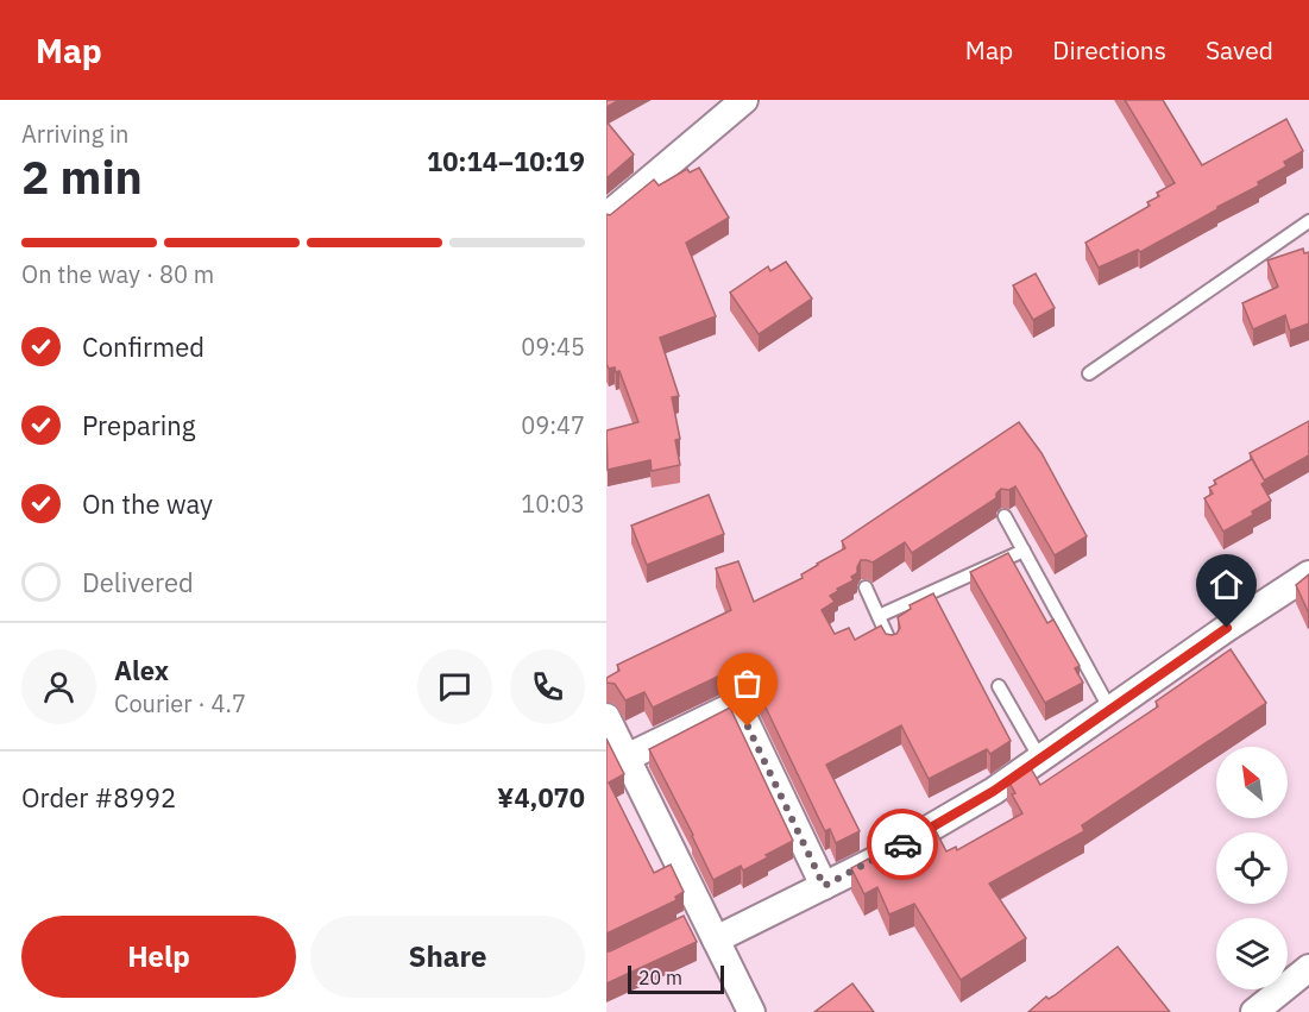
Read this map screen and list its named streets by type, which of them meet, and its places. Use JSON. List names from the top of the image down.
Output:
{
  "scale_bar": "20 m",
  "north": "top left",
  "page": {
    "header": "Map",
    "nav": ["Map", "Directions", "Saved"],
    "heading": ["2 min", "Arriving in", "10:14–10:19"],
    "panel": [
      "Alex",
      "Courier · 4.7",
      "Order #8992",
      "¥4,070"
    ],
    "bar": "On the way · 80 m",
    "list": [
      ["Confirmed", "09:45"],
      ["Preparing", "09:47"],
      ["On the way", "10:03"],
      "Delivered"
    ],
    "buttons": ["Help", "Share"],
    "scale": "20 m"
  }
}
